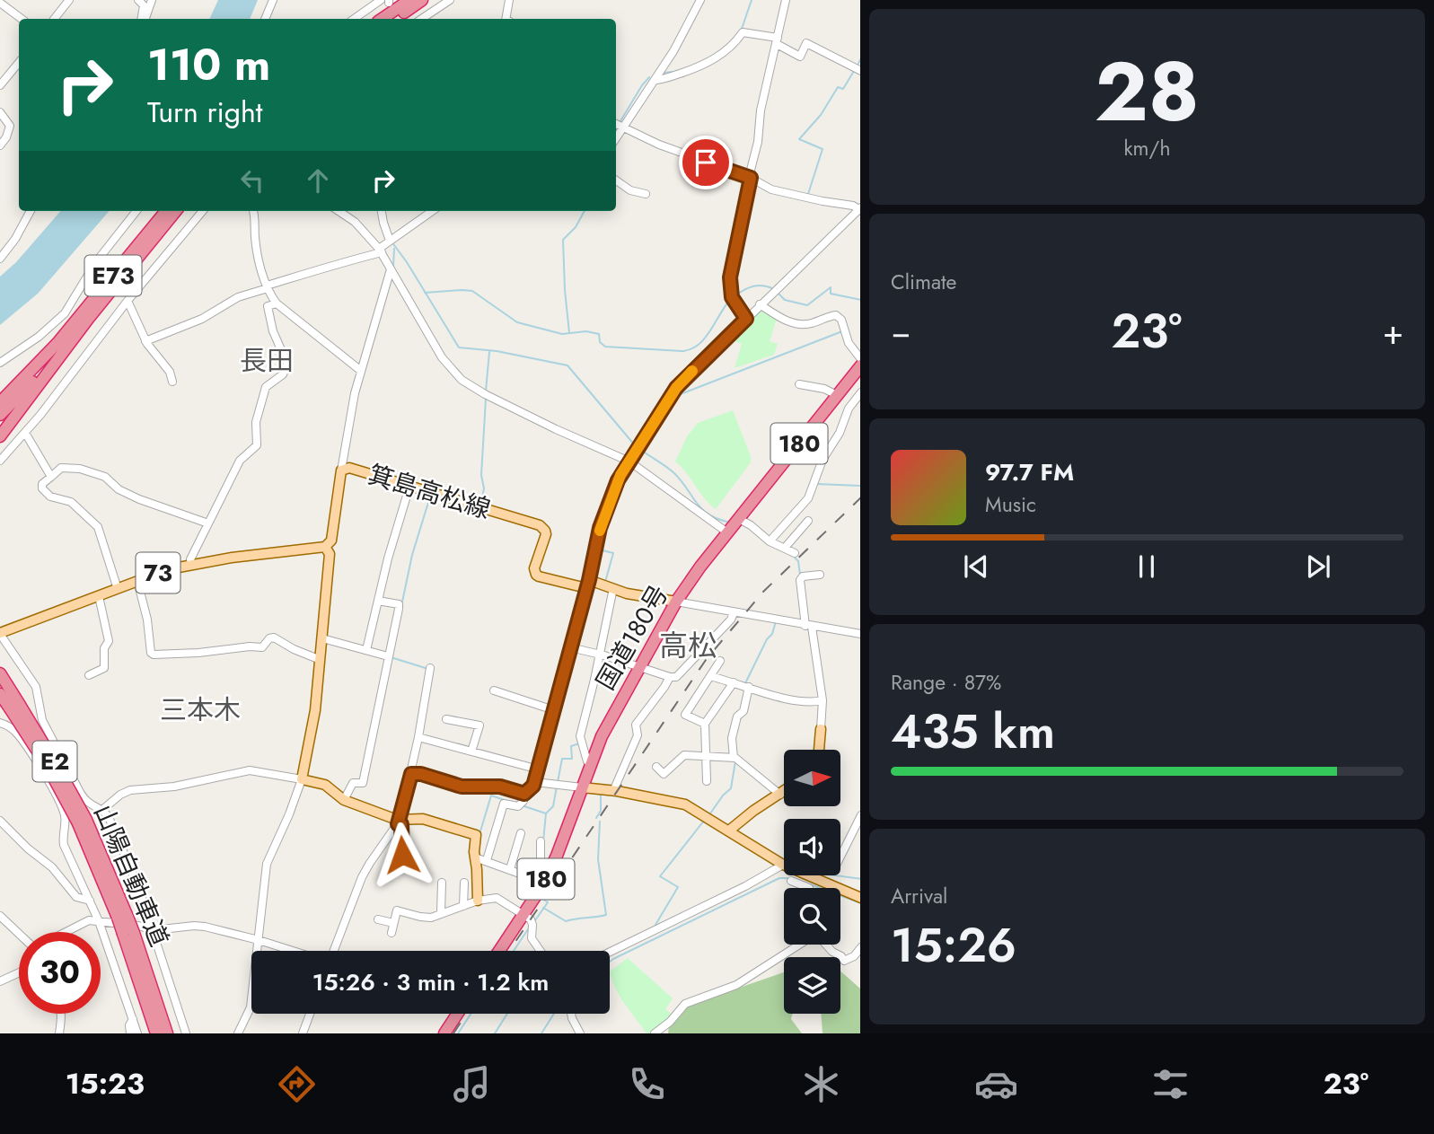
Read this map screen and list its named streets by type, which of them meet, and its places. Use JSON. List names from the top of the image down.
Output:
{
  "streets": {
    "highway": [
      "E73",
      "180",
      "国道180号",
      "E2",
      "山陽自動車道"
    ],
    "main road": ["箕島高松線", "73"]
  },
  "crossings": [
    ["箕島高松線", "73"],
    ["箕島高松線", "国道180号"]
  ],
  "districts": ["長田", "高松", "三本木"],
  "north": "right",
  "page": {
    "tile": [
      ["28", "km/h"],
      "Climate",
      ["Range · 87%", "435 km"],
      ["Arrival", "15:26"]
    ],
    "turn": ["110 m", "Turn right"],
    "heat": ["−", "23°", "+"],
    "song": ["97.7 FM", "Music"],
    "limit": "30",
    "trip": "15:26 · 3 min · 1.2 km",
    "tabs": ["15:23", "23°"]
  }
}
